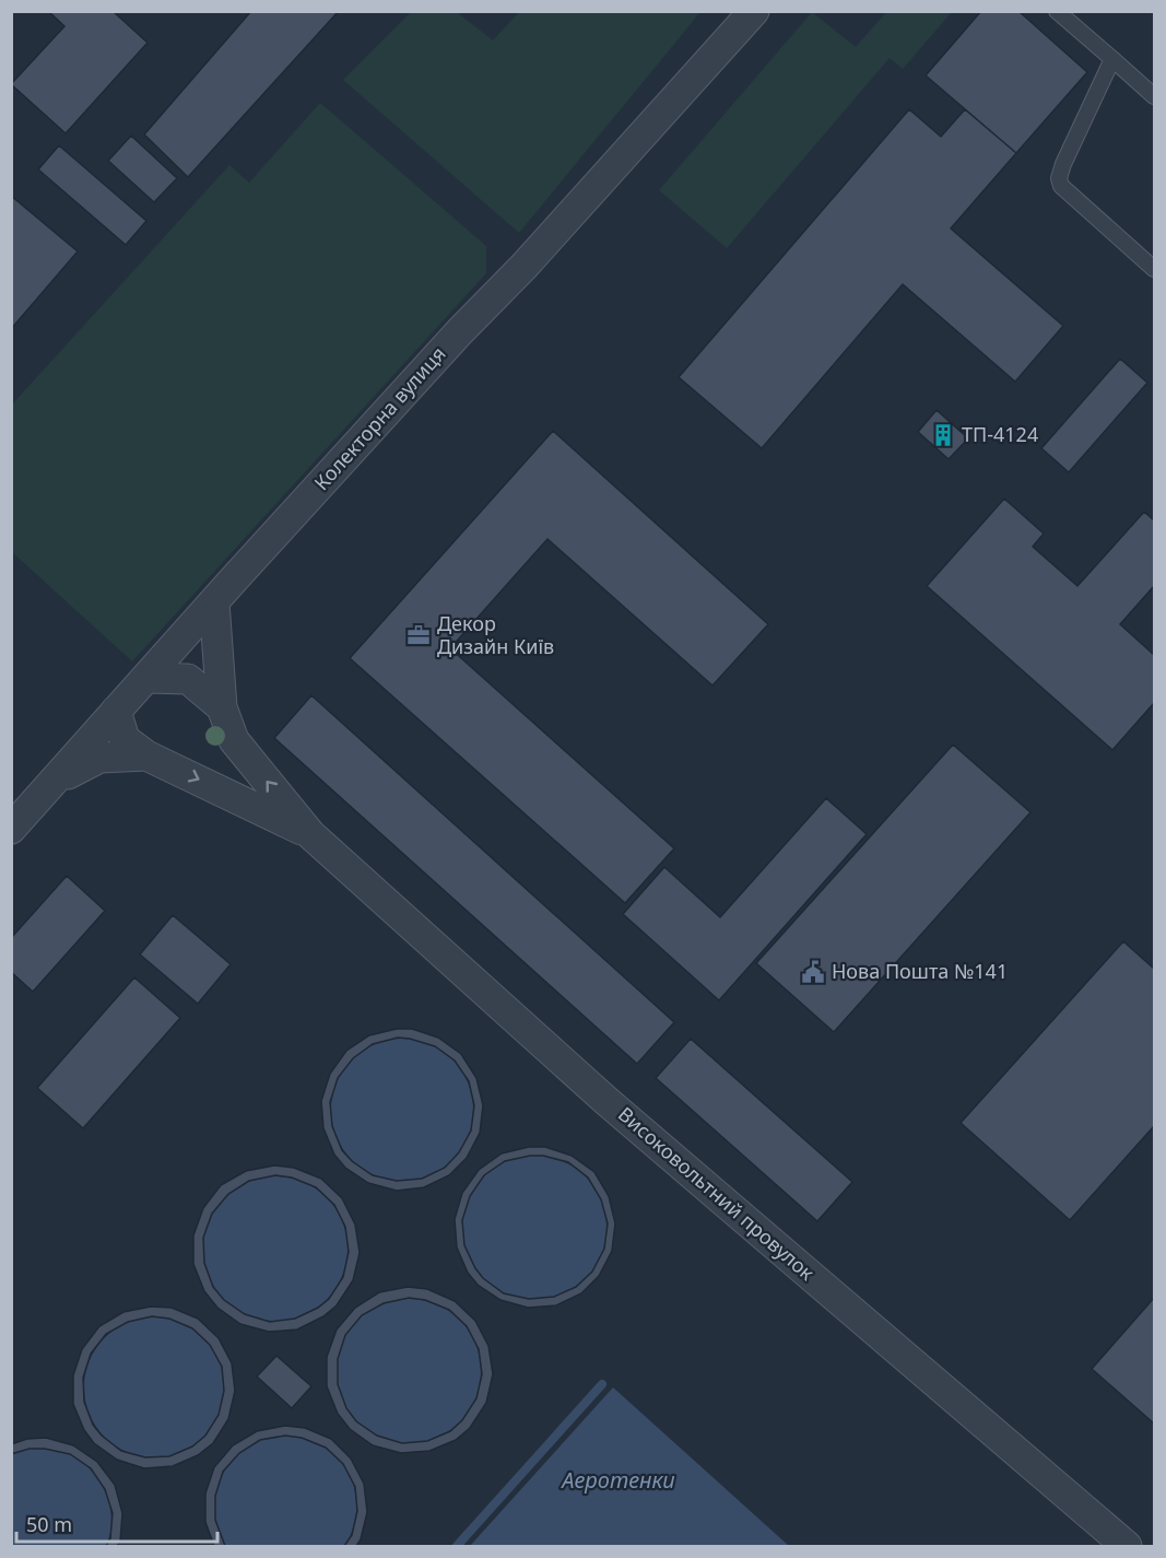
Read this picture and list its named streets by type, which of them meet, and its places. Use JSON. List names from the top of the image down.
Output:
{
  "streets": {
    "street": ["Колекторна вулиця", "Високовольтний провулок"]
  },
  "crossings": [
    ["Колекторна вулиця", "Високовольтний провулок"]
  ],
  "water": ["Аеротенки"],
  "places": {
    "building": ["ТП-4124"],
    "office": ["Декор Дизайн Київ"],
    "public building": ["Нова Пошта №141"]
  },
  "scale_bar": "50 m"
}
